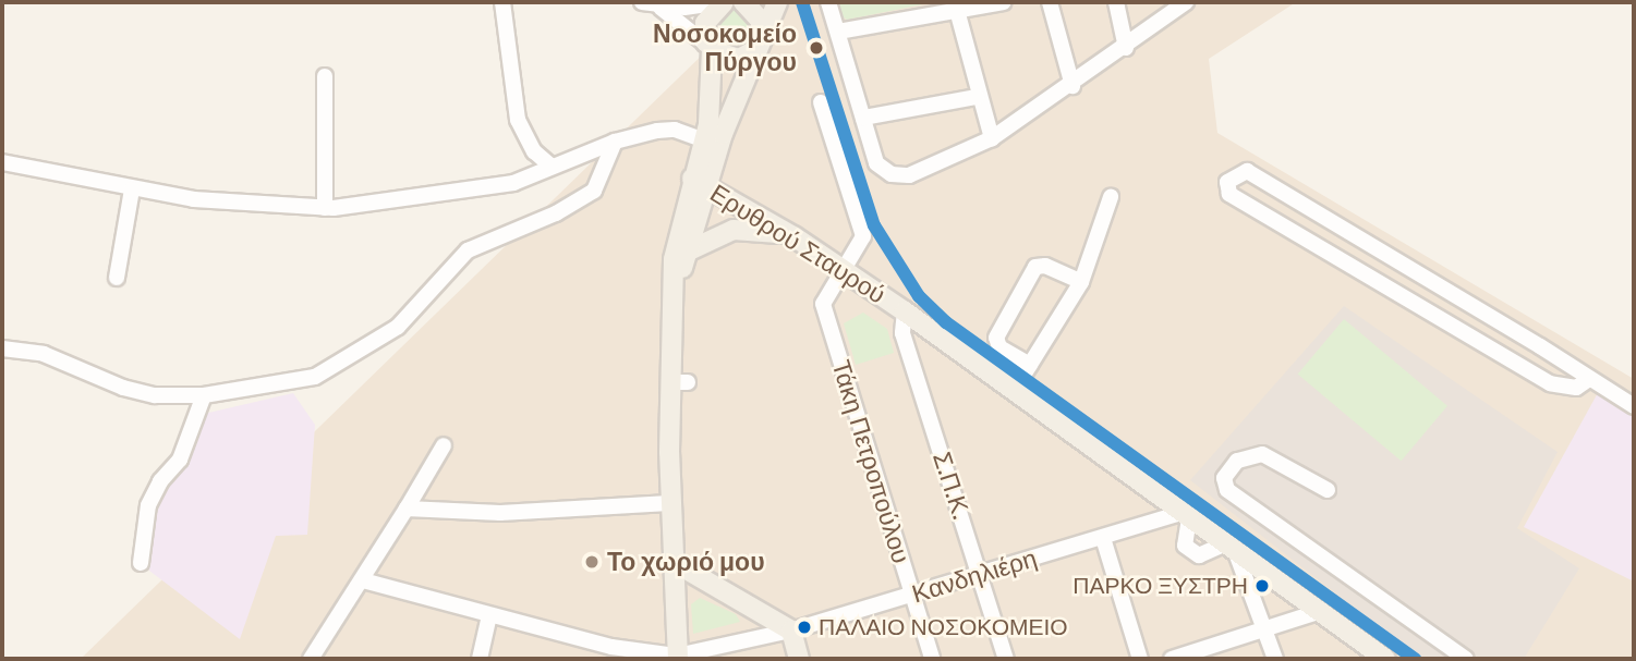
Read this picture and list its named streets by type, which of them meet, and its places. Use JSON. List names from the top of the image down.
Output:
{
  "streets": {
    "main road": ["Ερυθρού Σταυρού"],
    "street": ["Τάκη Πετροπούλου", "Σ.Π.Κ.", "Κανδηλιέρη"]
  },
  "crossings": [
    ["Ερυθρού Σταυρού", "Τάκη Πετροπούλου"],
    ["Ερυθρού Σταυρού", "Σ.Π.Κ."],
    ["Ερυθρού Σταυρού", "Κανδηλιέρη"],
    ["Τάκη Πετροπούλου", "Κανδηλιέρη"],
    ["Σ.Π.Κ.", "Κανδηλιέρη"]
  ],
  "places": [
    "Νοσοκομείο Πύργου",
    "Το χωριό μου",
    "ΠΑΡΚΟ ΞΥΣΤΡΗ",
    "ΠΑΛΑΙΟ ΝΟΣΟΚΟΜΕΙΟ"
  ]
}
